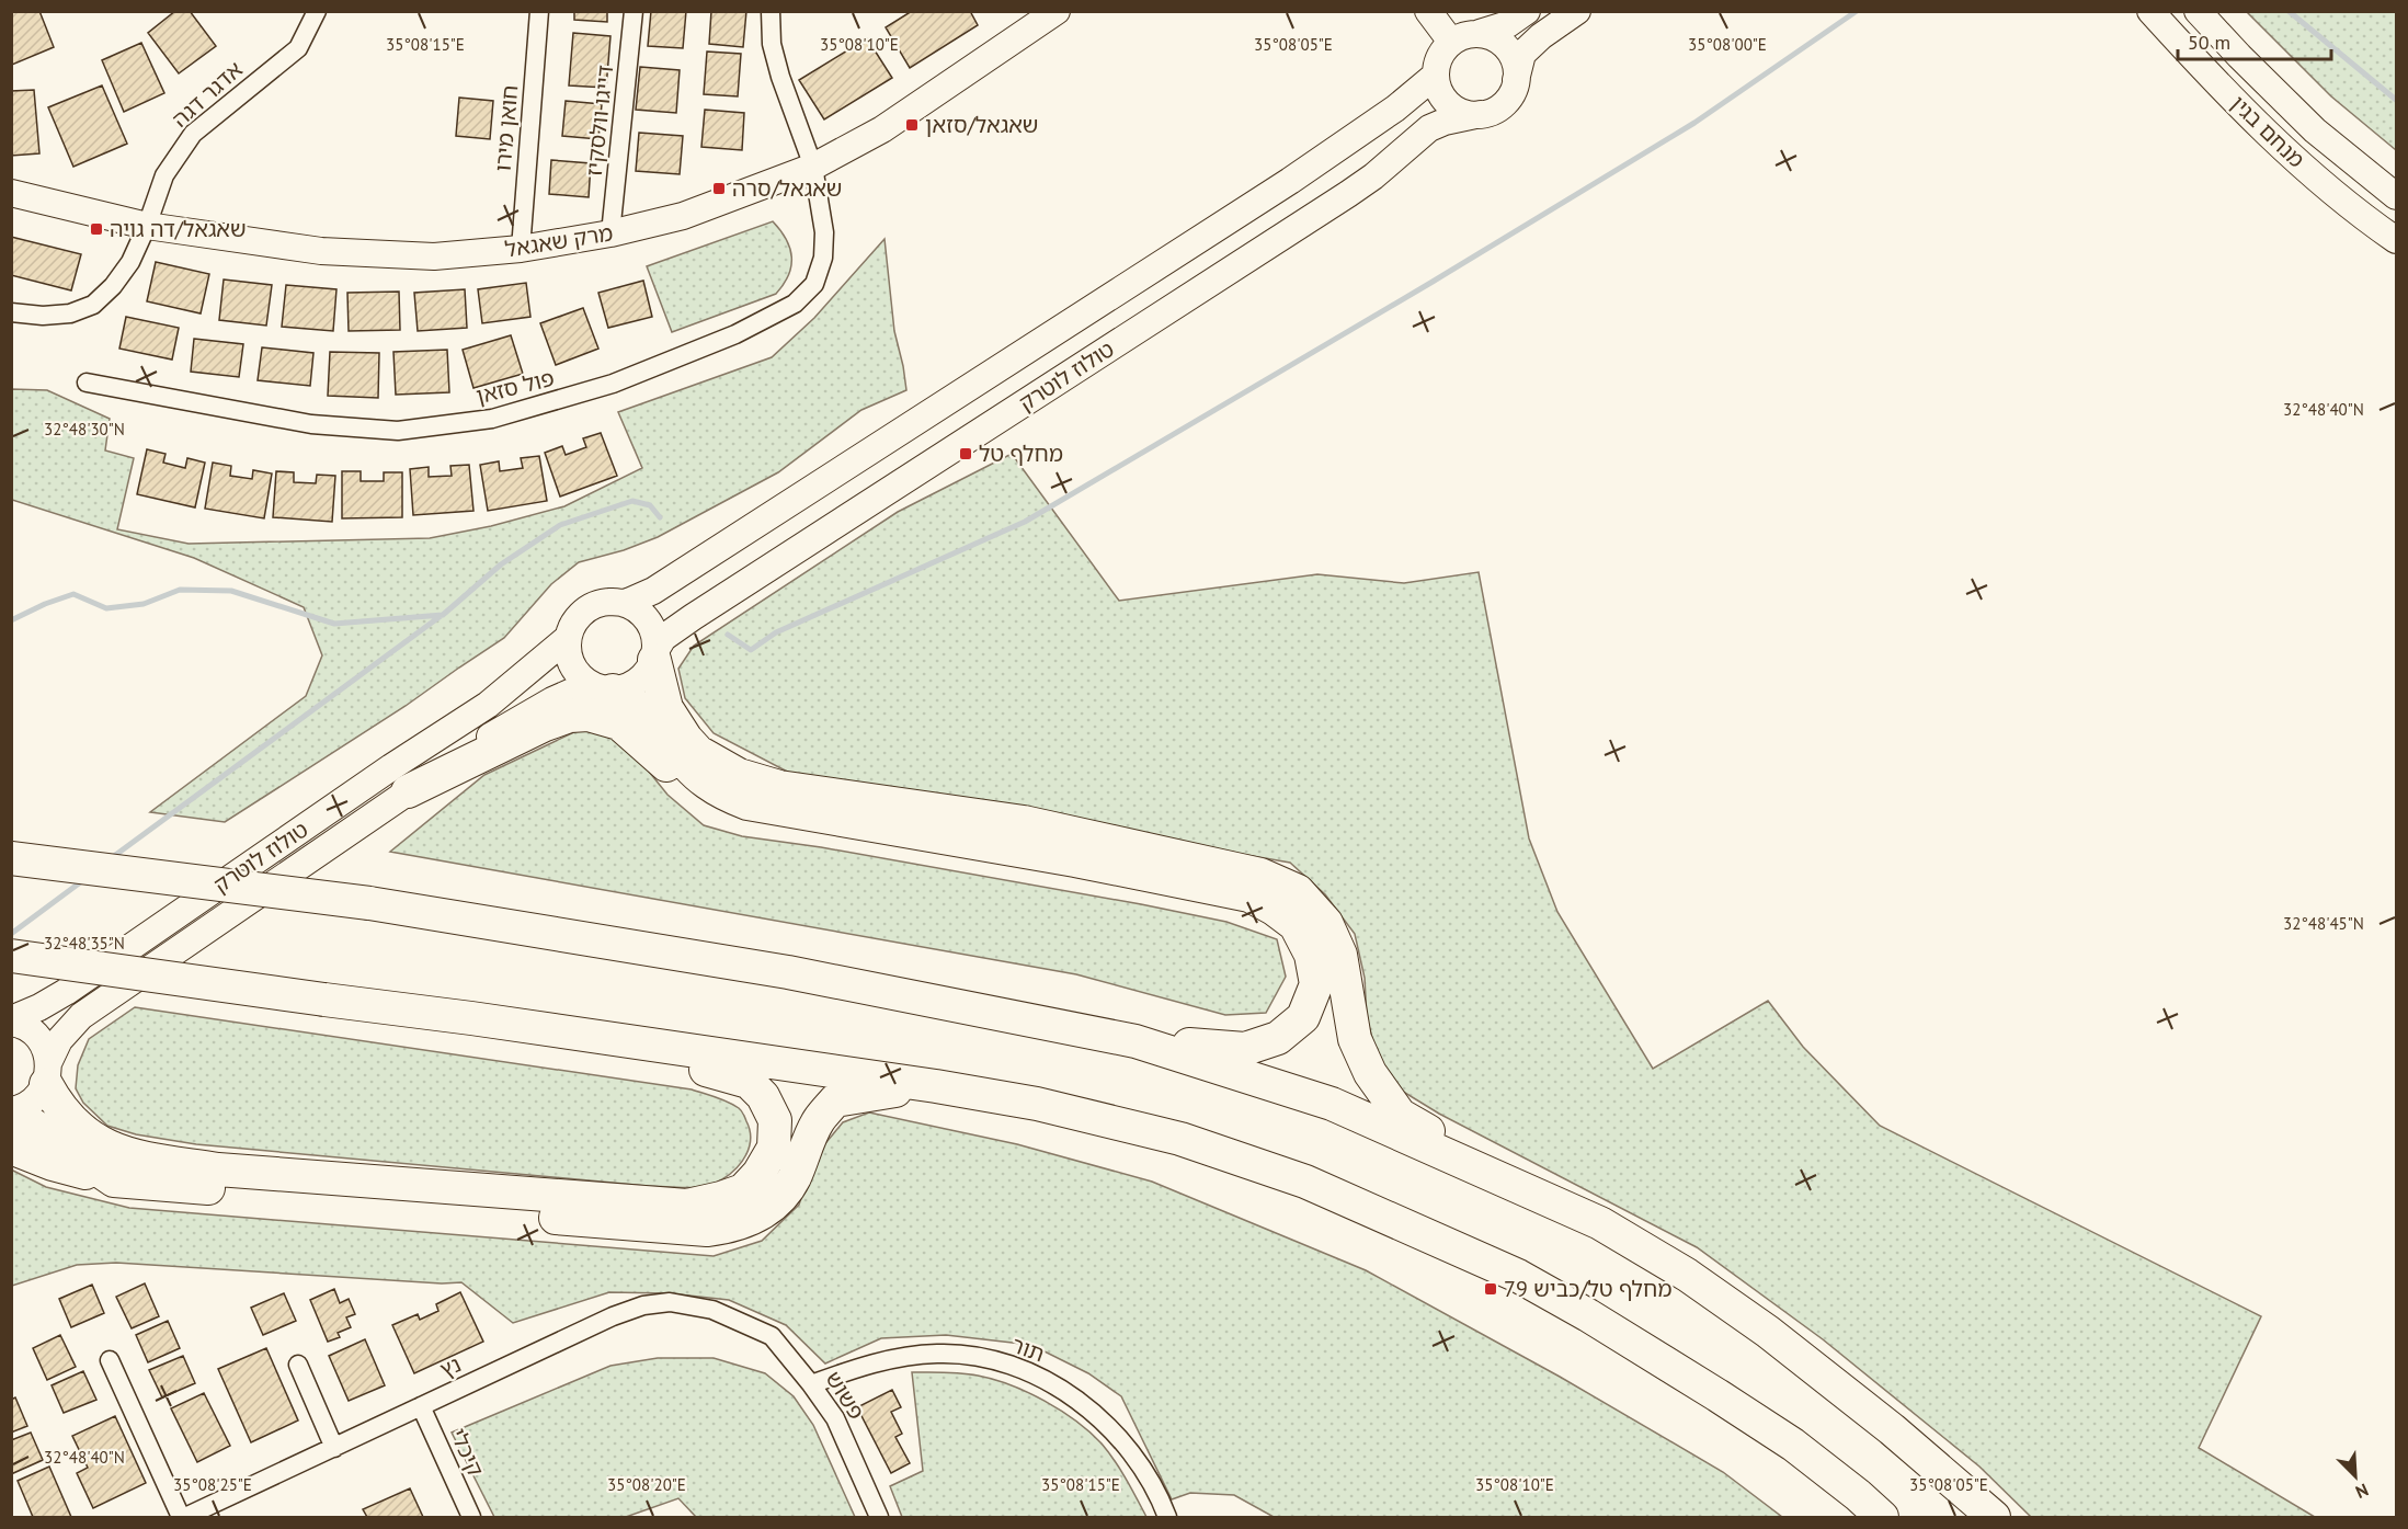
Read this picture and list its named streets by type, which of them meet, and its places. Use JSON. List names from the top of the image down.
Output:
{
  "streets": {
    "main road": ["מנחם בגין", "מרק שאגאל", "טולוז לוטרק"],
    "street": [
      "אדגר דגה",
      "דייגו וולסקיז",
      "חואן מירו",
      "פול סזאן",
      "תור",
      "נץ",
      "פשוש",
      "קיכלי"
    ]
  },
  "crossings": [
    ["אדגר דגה", "מרק שאגאל"],
    ["דייגו וולסקיז", "מרק שאגאל"],
    ["חואן מירו", "מרק שאגאל"],
    ["מרק שאגאל", "פול סזאן"],
    ["תור", "פשוש"],
    ["נץ", "פשוש"],
    ["נץ", "קיכלי"]
  ],
  "places": {
    "transit": [
      "שאגאל/סזאן",
      "שאגאל/סרה",
      "שאגאל/דה גויה",
      "מחלף טל",
      "מחלף טל/כביש 79"
    ]
  },
  "scale_bar": "50 m",
  "north": "bottom right",
  "coordinates": [
    "35°08'15\"E",
    "35°08'10\"E",
    "35°08'05\"E",
    "35°08'00\"E",
    "32°48'40\"N",
    "32°48'30\"N",
    "32°48'45\"N",
    "32°48'35\"N",
    "35°08'25\"E",
    "35°08'20\"E"
  ]
}
